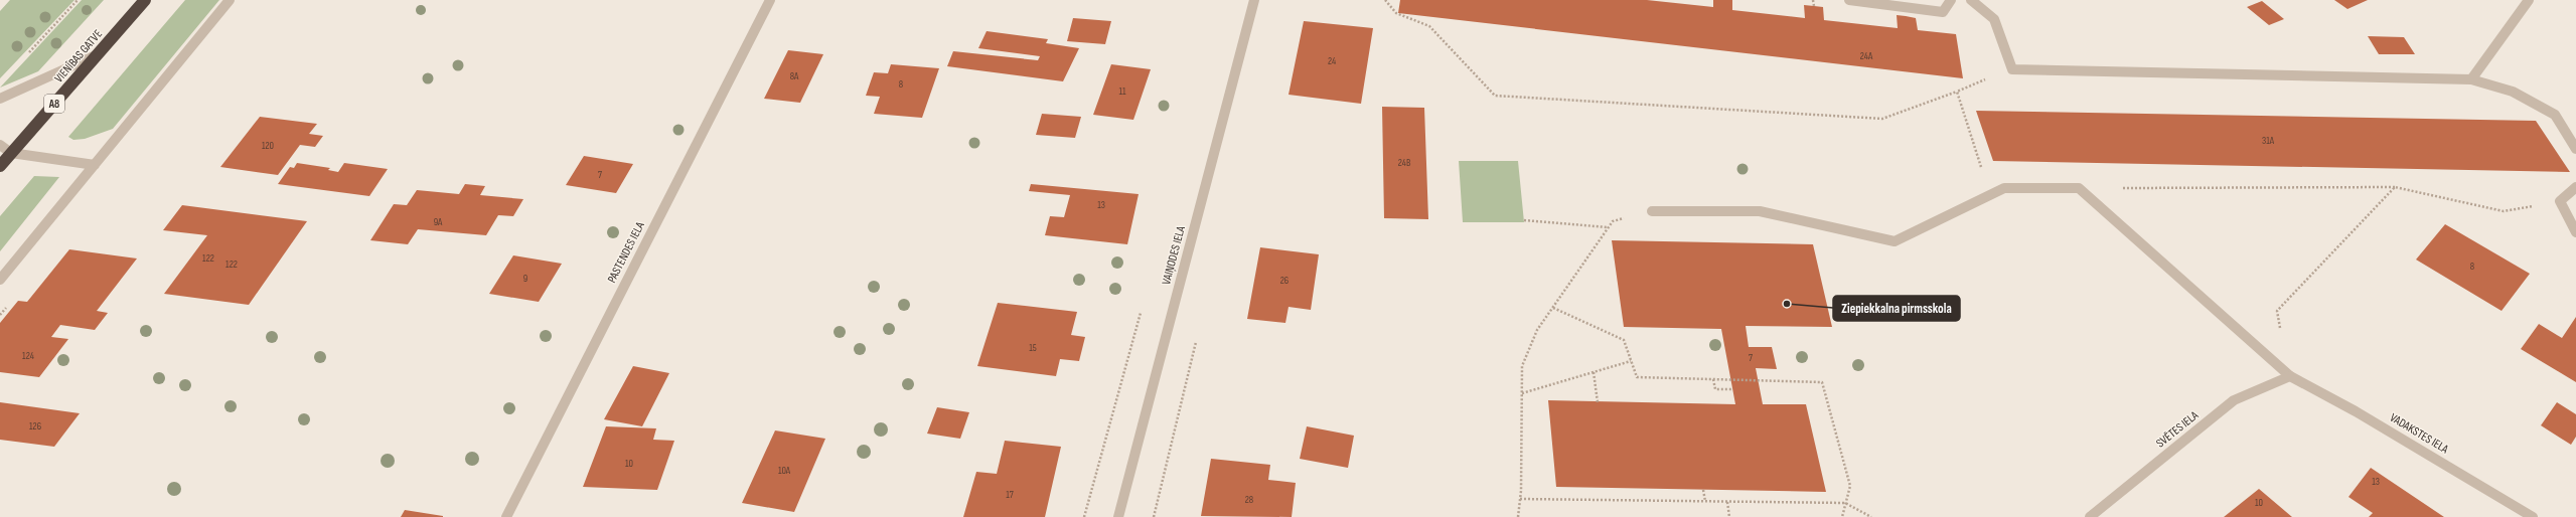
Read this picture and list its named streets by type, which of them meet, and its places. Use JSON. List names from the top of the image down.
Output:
{
  "streets": {
    "highway": ["VIENĪBAS GATVE", "A8"],
    "street": [
      "PASTENDES IELA",
      "VAIŅODES IELA",
      "SVĒTES IELA",
      "VADAKSTES IELA"
    ]
  },
  "crossings": [
    ["SVĒTES IELA", "VADAKSTES IELA"]
  ],
  "places": ["Ziepiekkalna pirmsskola"],
  "house_numbers": [
    "24A",
    "24",
    "8A",
    "8",
    "11",
    "31A",
    "120",
    "24B",
    "7",
    "13",
    "9A",
    "122",
    "122",
    "8",
    "9",
    "26",
    "15",
    "124",
    "7",
    "126",
    "10",
    "10A",
    "13",
    "17",
    "28",
    "10"
  ]
}
